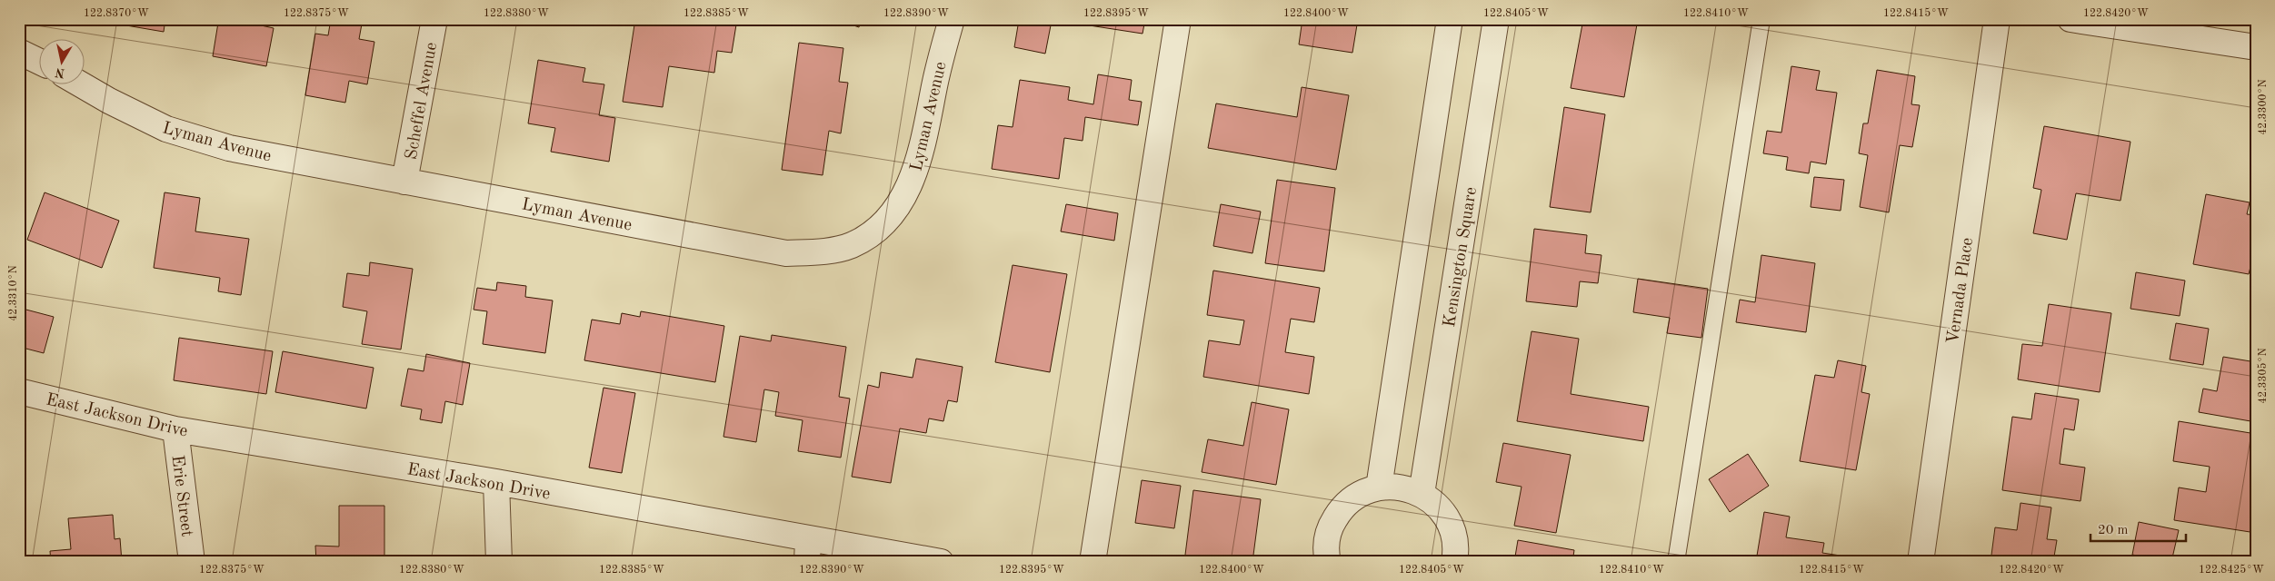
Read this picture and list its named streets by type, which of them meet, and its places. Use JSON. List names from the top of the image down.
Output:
{
  "streets": {
    "street": [
      "Scheffel Avenue",
      "Lyman Avenue",
      "Kensington Square",
      "Vernada Place",
      "East Jackson Drive",
      "Erie Street"
    ]
  },
  "crossings": [
    ["Scheffel Avenue", "Lyman Avenue"],
    ["East Jackson Drive", "Erie Street"]
  ],
  "scale_bar": "20 m",
  "north": "bottom",
  "coordinates": [
    "122.8370°W",
    "122.8375°W",
    "122.8380°W",
    "122.8385°W",
    "122.8390°W",
    "122.8395°W",
    "122.8400°W",
    "122.8405°W",
    "122.8410°W",
    "122.8415°W",
    "122.8420°W",
    "42.3300°N",
    "42.3310°N",
    "42.3305°N",
    "122.8425°W"
  ]
}
